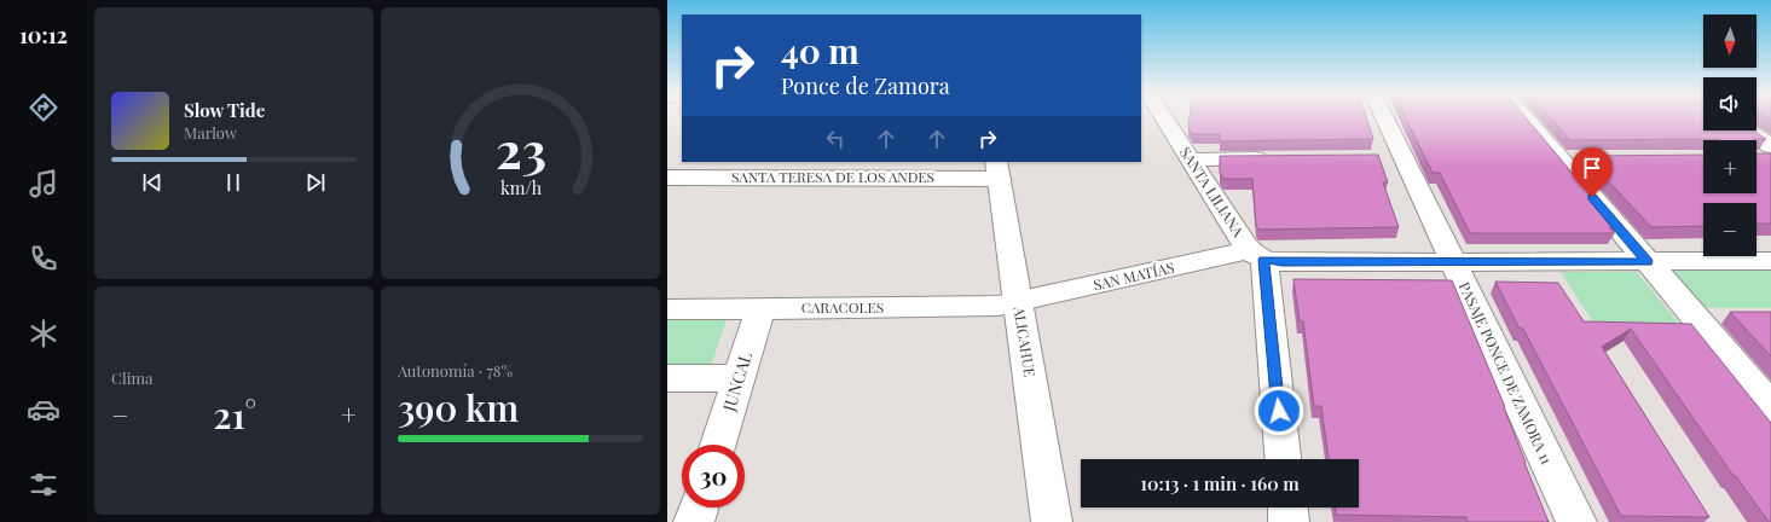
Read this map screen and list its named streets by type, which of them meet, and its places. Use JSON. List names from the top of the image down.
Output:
{
  "streets": {
    "street": [
      "SANTA TERESA DE LOS ANDES",
      "SANTA LILIANA",
      "SAN MATÍAS",
      "CARACOLES",
      "ALICAHUE",
      "PASAJE PONCE DE ZAMORA 11",
      "JUNCAL"
    ]
  },
  "crossings": [
    ["SANTA TERESA DE LOS ANDES", "ALICAHUE"],
    ["SANTA LILIANA", "SAN MATÍAS"],
    ["SAN MATÍAS", "CARACOLES"],
    ["SAN MATÍAS", "ALICAHUE"],
    ["SAN MATÍAS", "PASAJE PONCE DE ZAMORA 11"],
    ["CARACOLES", "ALICAHUE"],
    ["CARACOLES", "JUNCAL"]
  ],
  "north": "bottom",
  "page": {
    "tabs": "10:12",
    "map_buttons": ["+", "−"],
    "turn": ["40 m", "Ponce de Zamora"],
    "song": ["Slow Tide", "Marlow"],
    "tile": [
      "Clima",
      ["Autonomía · 78%", "390 km"]
    ],
    "heat": ["−", "21°", "+"],
    "limit": "30",
    "trip": "10:13 · 1 min · 160 m",
    "gauge": ["23", "km/h"]
  }
}
